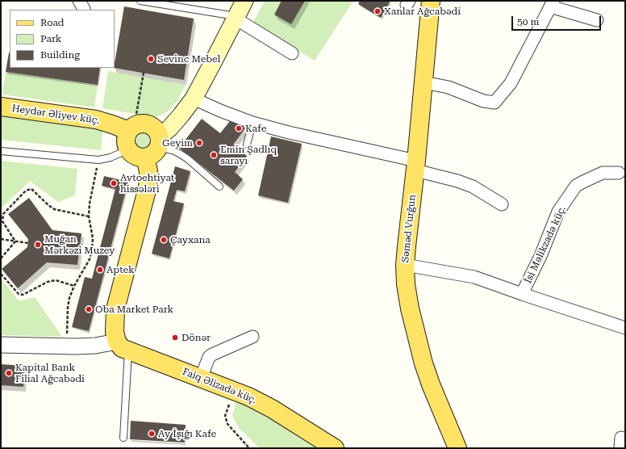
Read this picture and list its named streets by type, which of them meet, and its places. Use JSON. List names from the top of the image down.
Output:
{
  "streets": {
    "main road": ["Heydər Əliyev küç.", "Səməd Vurğun", "Faiq Əlizadə küç."],
    "street": ["İsi Məlikzadə küç."]
  },
  "crossings": [
    ["Səməd Vurğun", "İsi Məlikzadə küç."]
  ],
  "places": [
    "Xanlar Ağcabədi",
    "Sevinc Mebel",
    "Kafe",
    "Geyim",
    "Emin Şadlıq sarayı",
    "Avtoehtiyat hissələri",
    "Çayxana",
    "Muğan Mərkəzi Muzey",
    "Aptek",
    "Oba Market Park",
    "Dönər",
    "Kapital Bank Filial Ağcabədi",
    "Ay İşığı Kafe"
  ],
  "legend": ["Road", "Park", "Building"],
  "scale_bar": "50 m"
}
